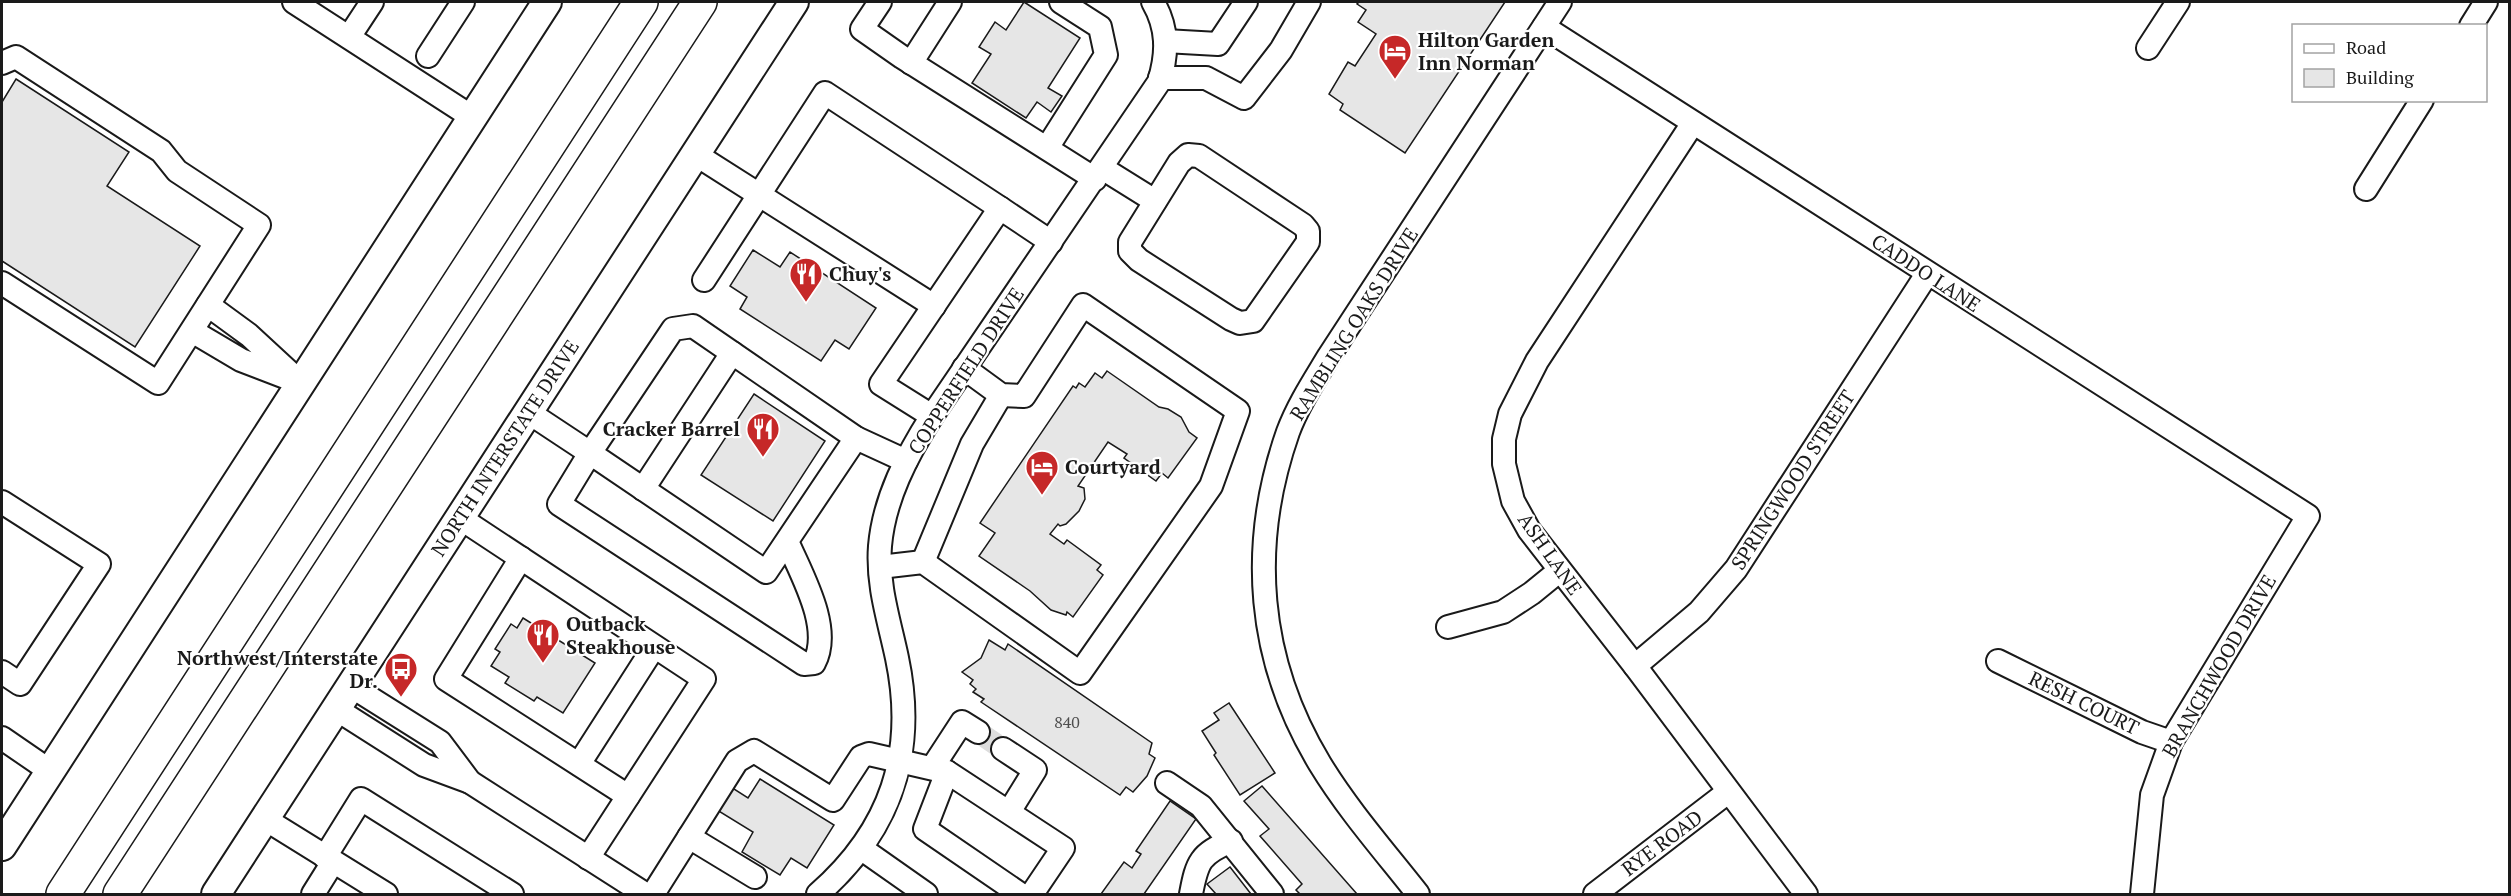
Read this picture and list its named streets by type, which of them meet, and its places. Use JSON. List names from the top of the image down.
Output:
{
  "streets": {
    "main road": ["NORTH INTERSTATE DRIVE"],
    "street": [
      "CADDO LANE",
      "RAMBLING OAKS DRIVE",
      "COPPERFIELD DRIVE",
      "SPRINGWOOD STREET",
      "ASH LANE",
      "BRANCHWOOD DRIVE",
      "RESH COURT",
      "RYE ROAD"
    ]
  },
  "crossings": [
    ["CADDO LANE", "RAMBLING OAKS DRIVE"],
    ["CADDO LANE", "SPRINGWOOD STREET"],
    ["CADDO LANE", "ASH LANE"],
    ["CADDO LANE", "BRANCHWOOD DRIVE"],
    ["SPRINGWOOD STREET", "ASH LANE"],
    ["ASH LANE", "RYE ROAD"],
    ["BRANCHWOOD DRIVE", "RESH COURT"]
  ],
  "places": {
    "hotel": ["Hilton Garden Inn Norman", "Courtyard"],
    "restaurant": ["Chuy's", "Cracker Barrel", "Outback Steakhouse"],
    "bus stop": ["Northwest/Interstate Dr."]
  },
  "house_numbers": ["840"],
  "legend": ["Road", "Building"]
}
